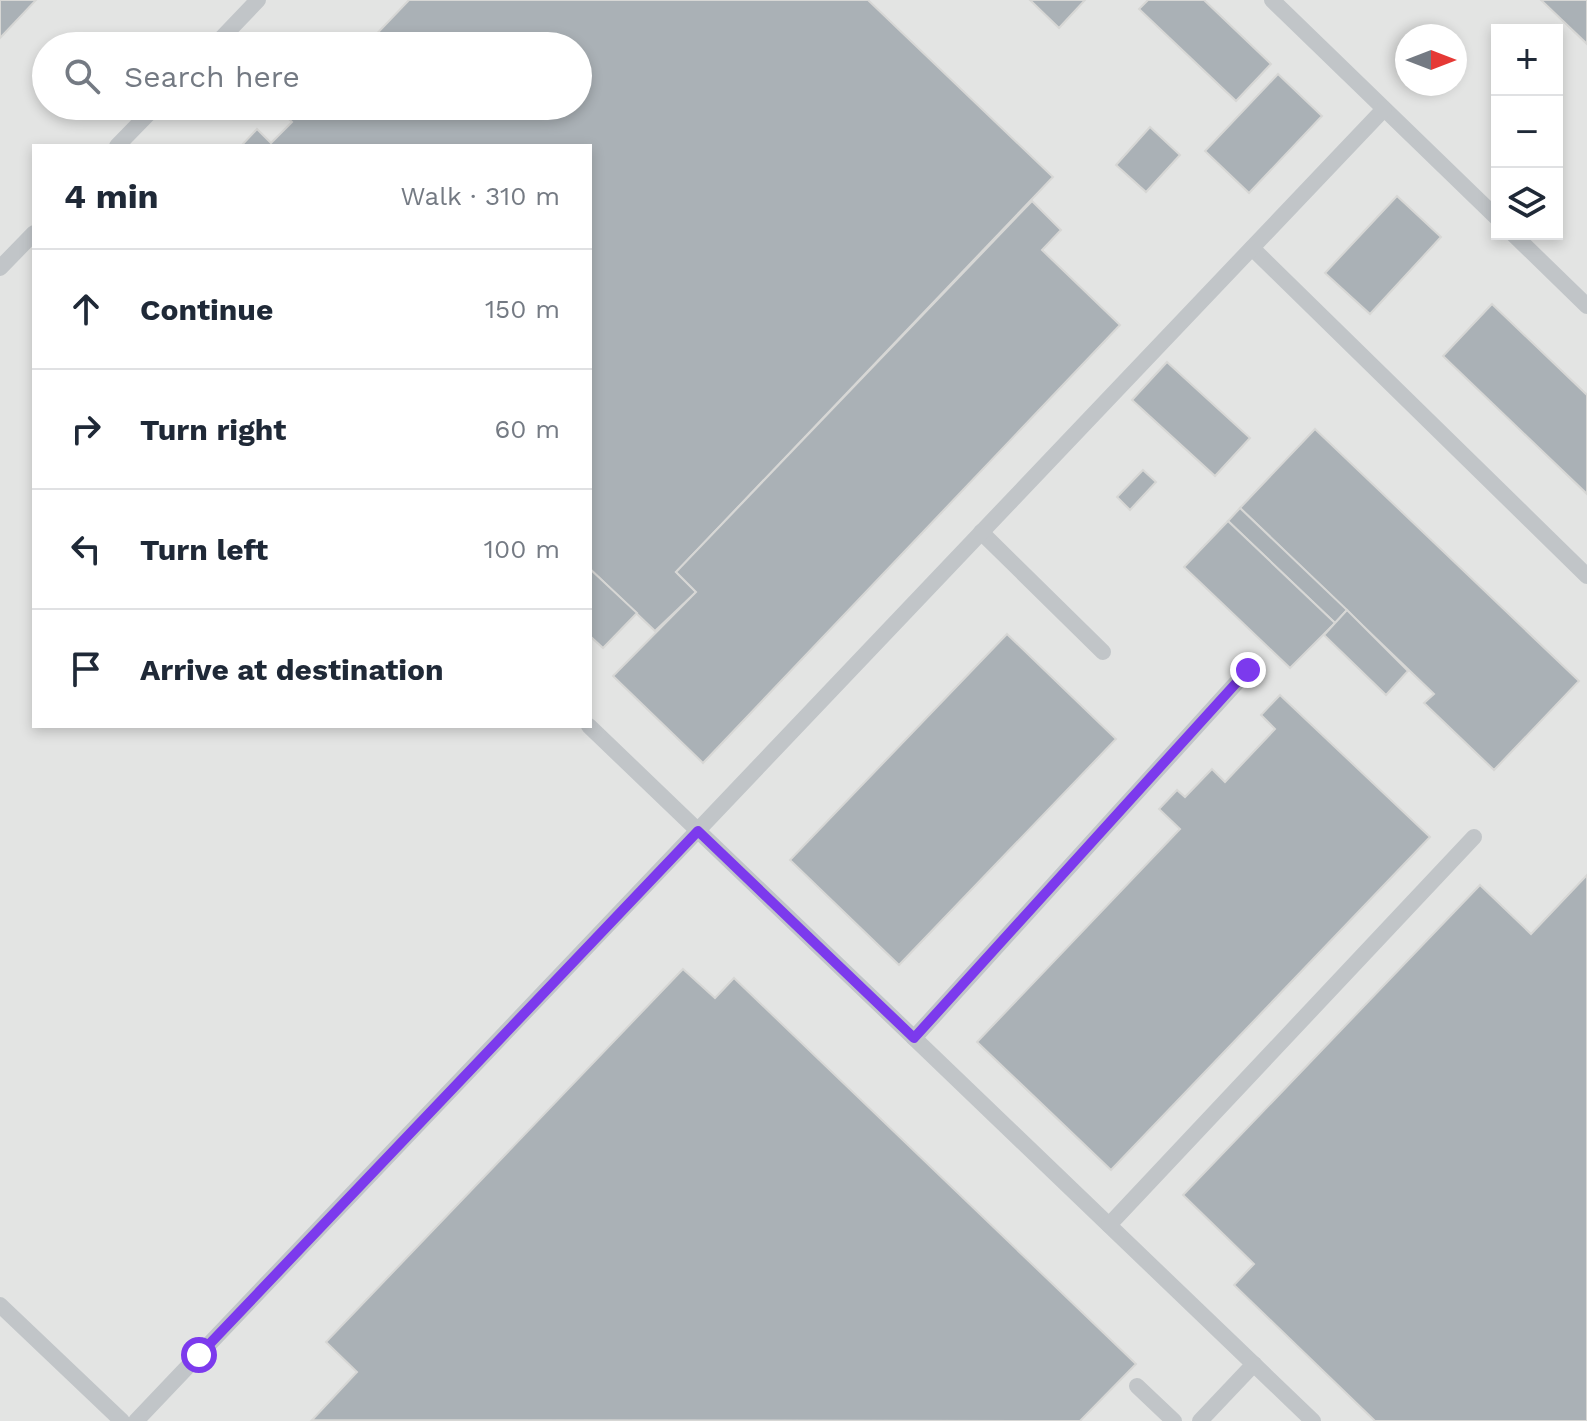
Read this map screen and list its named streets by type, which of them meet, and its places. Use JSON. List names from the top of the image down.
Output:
{
  "north": "right",
  "page": {
    "map_buttons": ["+", "−"],
    "search": "Search here",
    "heading": ["4 min", "Walk · 310 m"],
    "list": [
      ["Continue", "150 m"],
      ["Turn right", "60 m"],
      ["Turn left", "100 m"],
      "Arrive at destination"
    ]
  }
}
